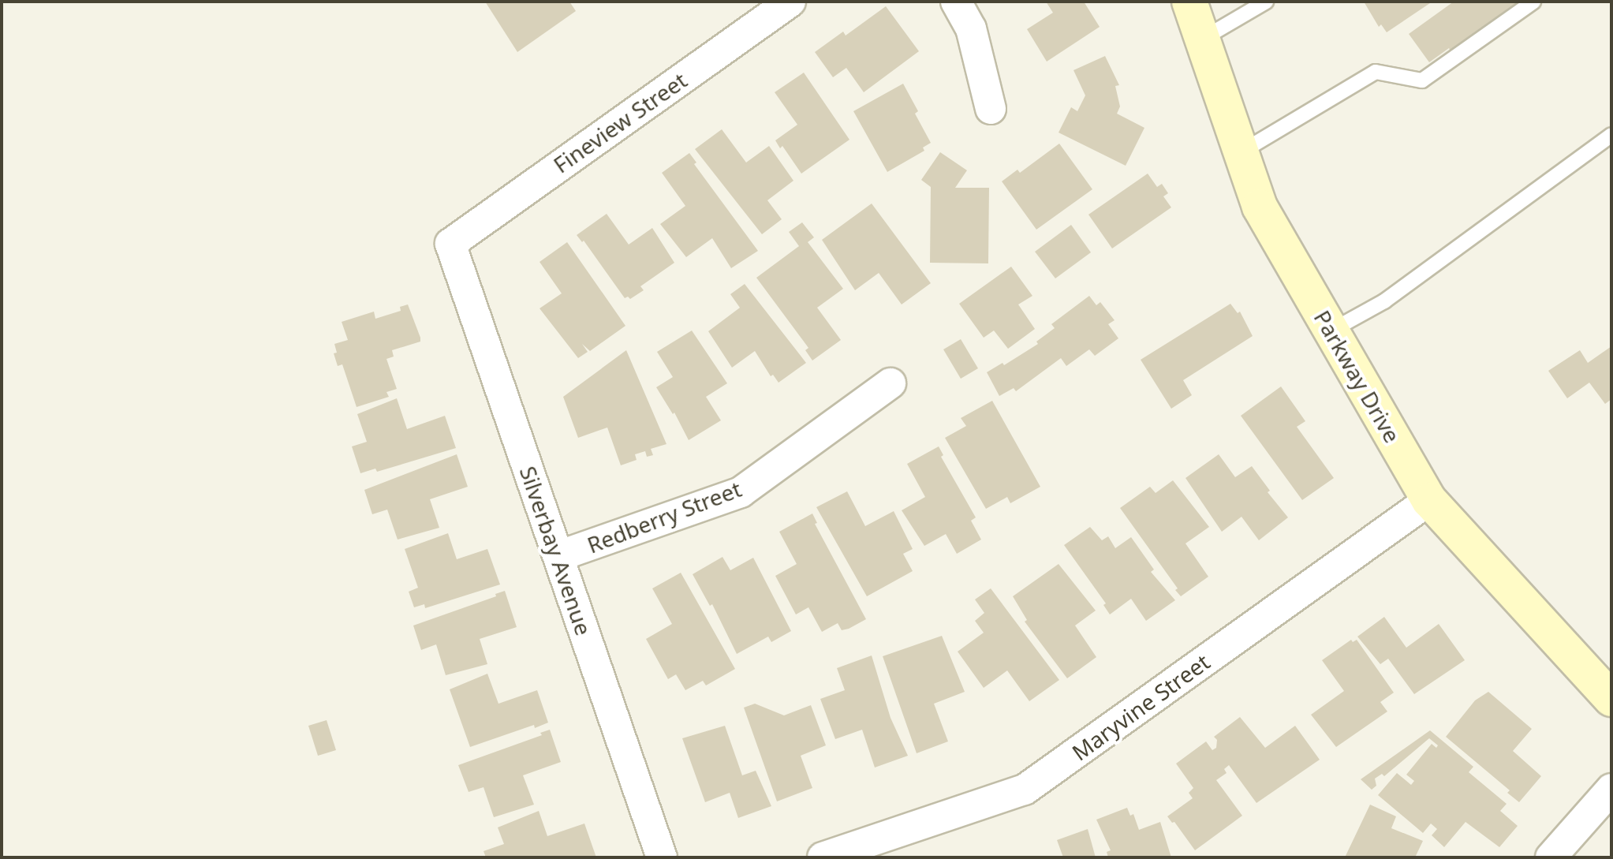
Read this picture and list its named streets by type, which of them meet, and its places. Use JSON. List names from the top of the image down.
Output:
{
  "streets": {
    "street": [
      "Fineview Street",
      "Parkway Drive",
      "Redberry Street",
      "Silverbay Avenue",
      "Maryvine Street"
    ]
  },
  "crossings": [
    ["Fineview Street", "Silverbay Avenue"],
    ["Parkway Drive", "Maryvine Street"],
    ["Redberry Street", "Silverbay Avenue"]
  ]
}
